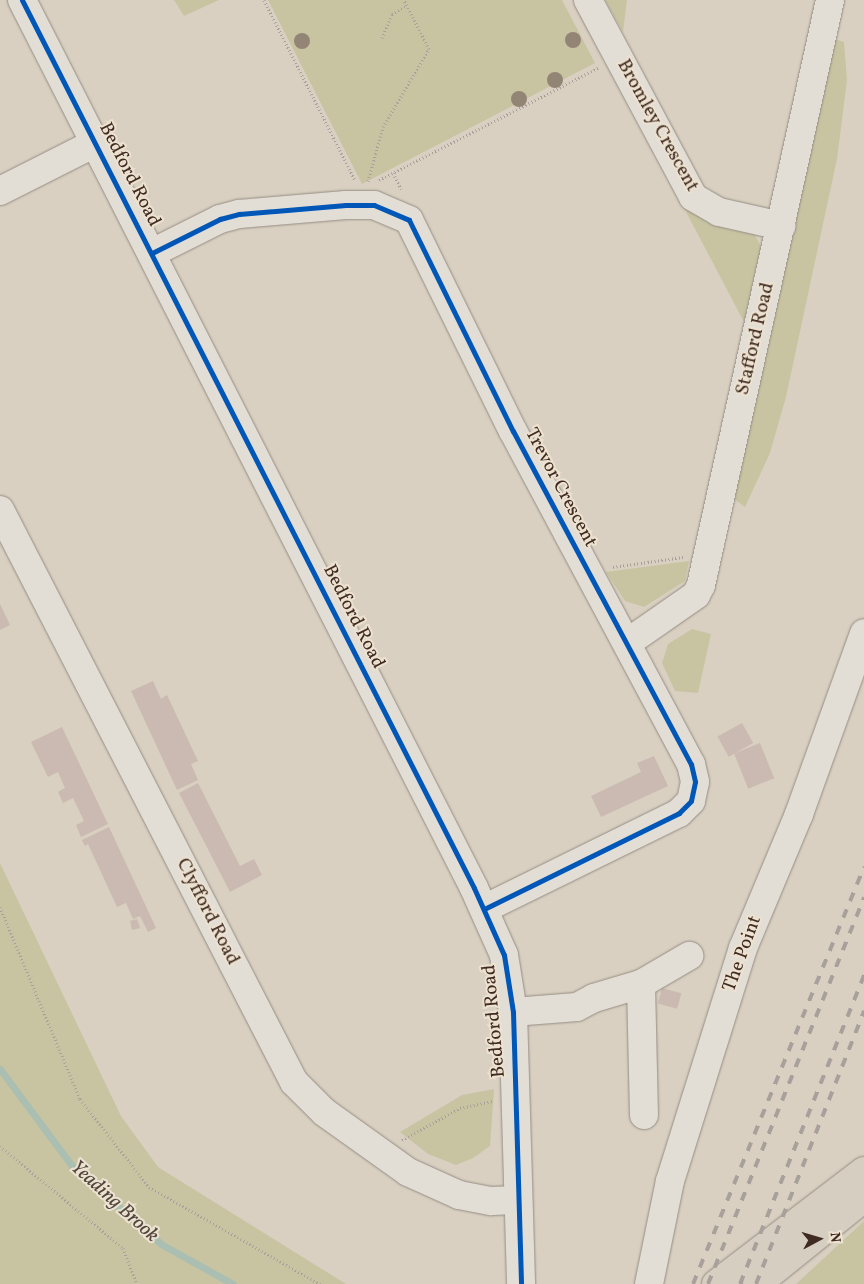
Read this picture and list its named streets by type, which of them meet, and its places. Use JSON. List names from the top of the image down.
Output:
{
  "streets": {
    "street": [
      "Bromley Crescent",
      "Bedford Road",
      "Stafford Road",
      "Trevor Crescent",
      "Clyfford Road",
      "The Point"
    ]
  },
  "crossings": [
    ["Bromley Crescent", "Stafford Road"],
    ["Bedford Road", "Trevor Crescent"],
    ["Bedford Road", "Clyfford Road"],
    ["Stafford Road", "Trevor Crescent"]
  ],
  "water": ["Yeading Brook"],
  "north": "right"
}
